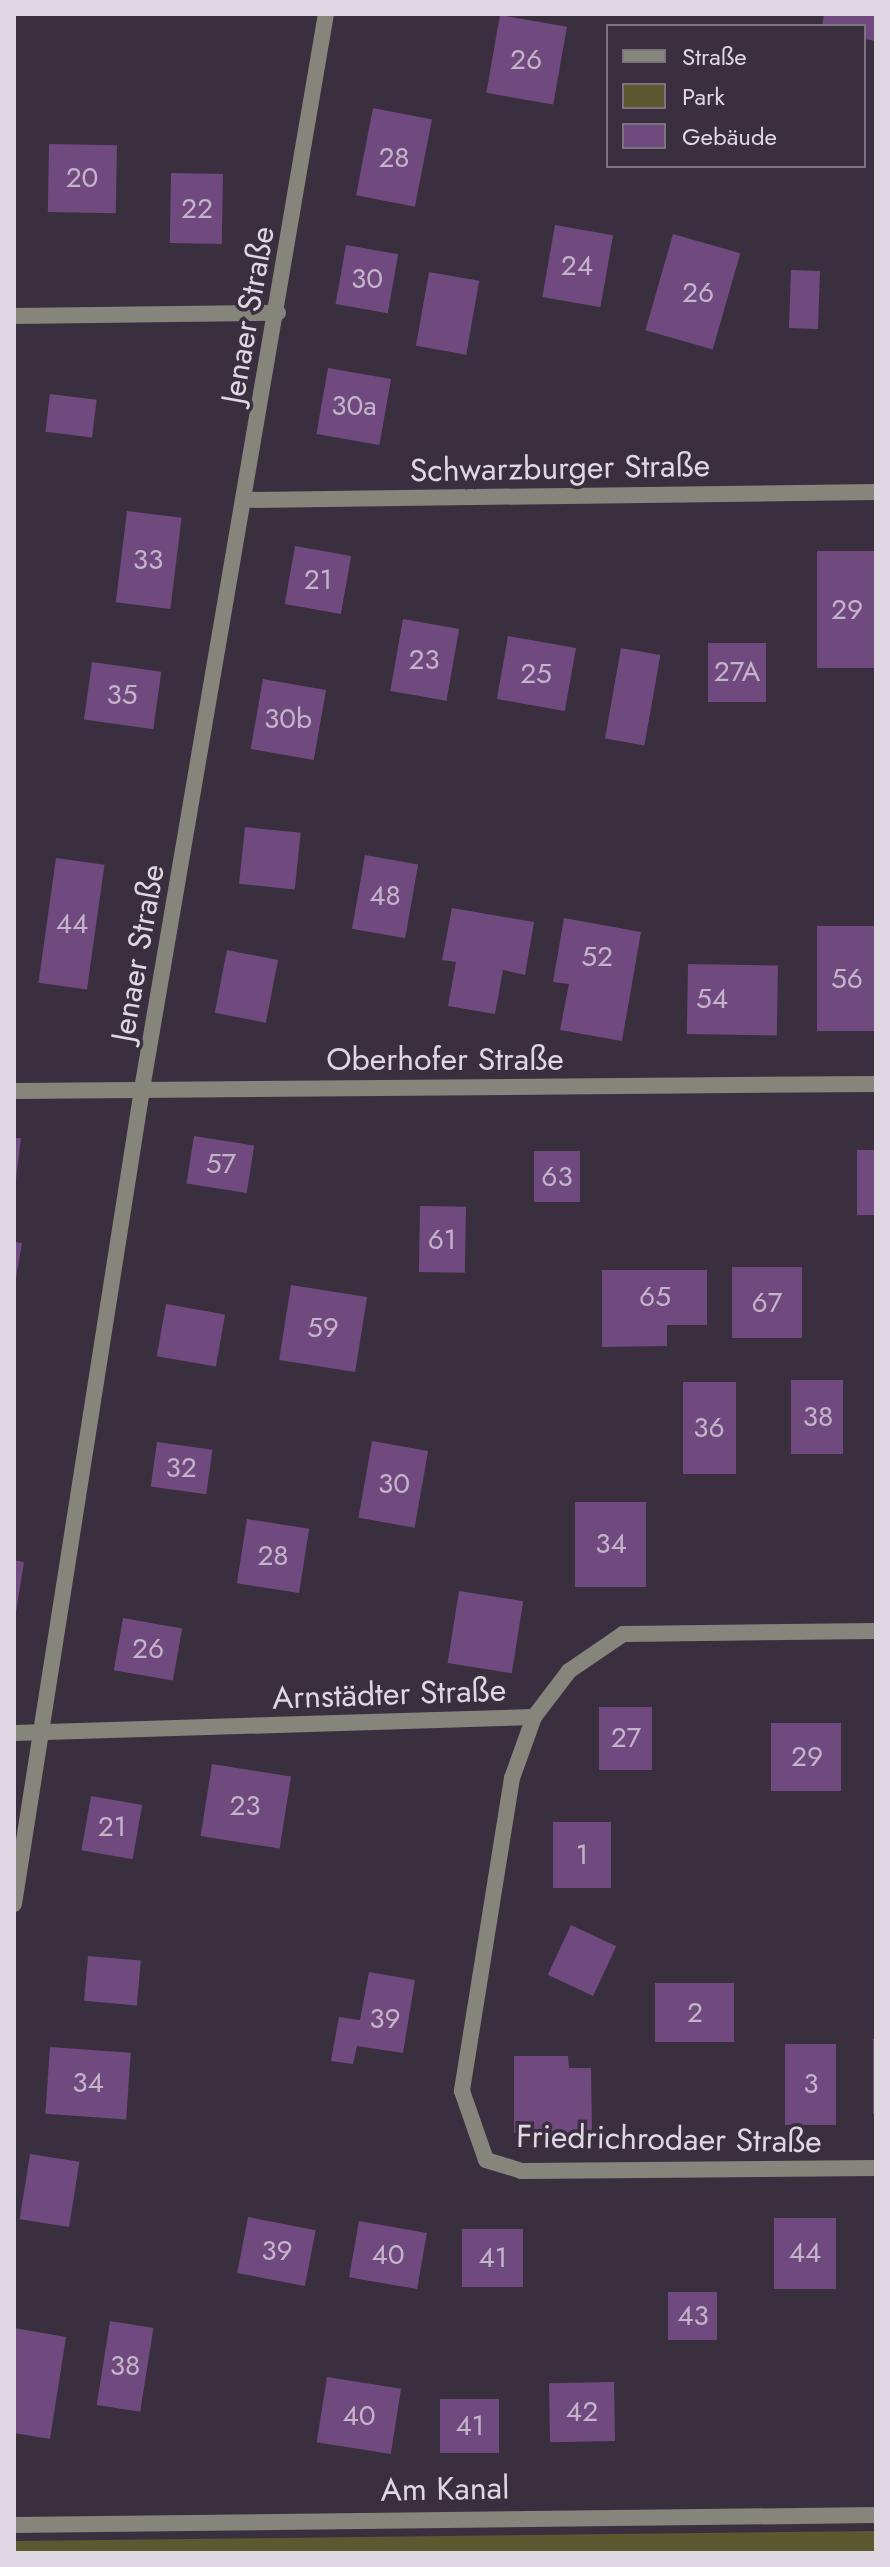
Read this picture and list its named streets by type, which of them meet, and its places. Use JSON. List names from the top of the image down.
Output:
{
  "streets": {
    "street": [
      "Jenaer Straße",
      "Schwarzburger Straße",
      "Oberhofer Straße",
      "Arnstädter Straße",
      "Friedrichrodaer Straße",
      "Am Kanal"
    ]
  },
  "crossings": [
    ["Jenaer Straße", "Schwarzburger Straße"],
    ["Jenaer Straße", "Oberhofer Straße"],
    ["Jenaer Straße", "Arnstädter Straße"],
    ["Arnstädter Straße", "Friedrichrodaer Straße"]
  ],
  "house_numbers": [
    "26",
    "28",
    "20",
    "22",
    "24",
    "30",
    "26",
    "30a",
    "33",
    "21",
    "29",
    "23",
    "27A",
    "25",
    "35",
    "30b",
    "48",
    "44",
    "52",
    "56",
    "54",
    "57",
    "63",
    "61",
    "65",
    "67",
    "59",
    "38",
    "36",
    "32",
    "30",
    "34",
    "28",
    "26",
    "27",
    "29",
    "23",
    "21",
    "1",
    "2",
    "39",
    "34",
    "3",
    "39",
    "44",
    "40",
    "41",
    "43",
    "38",
    "42",
    "40",
    "41"
  ],
  "legend": ["Straße", "Park", "Gebäude"]
}
